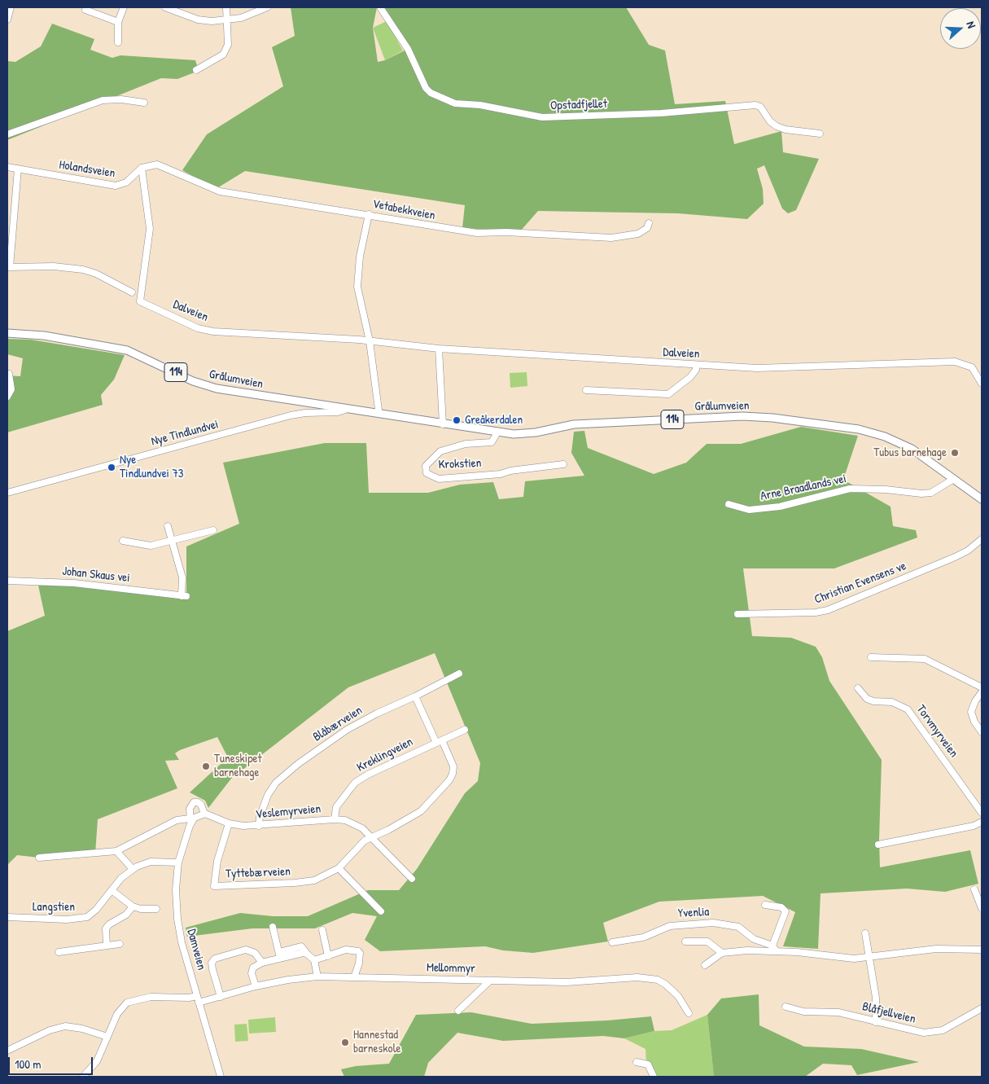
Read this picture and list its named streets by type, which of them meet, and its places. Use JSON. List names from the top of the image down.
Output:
{
  "streets": {
    "main road": ["114", "Grålumveien"],
    "street": [
      "Opstadfjellet",
      "Holandsveien",
      "Vetabekkveien",
      "Dalveien",
      "Nye Tindlundvei",
      "Krokstien",
      "Arne Braadlands vei",
      "Johan Skaus vei",
      "Christian Evensens ve",
      "Blåbærveien",
      "Torvmyrveien",
      "Kreklingveien",
      "Veslemyrveien",
      "Tyttebærveien",
      "Langstien",
      "Yvenlia",
      "Damveien",
      "Mellommyr",
      "Blåfjellveien"
    ]
  },
  "crossings": [
    ["Holandsveien", "Vetabekkveien"],
    ["Holandsveien", "Dalveien"],
    ["Vetabekkveien", "Dalveien"],
    ["Grålumveien", "Nye Tindlundvei"],
    ["Grålumveien", "Krokstien"],
    ["Grålumveien", "Arne Braadlands vei"],
    ["Blåbærveien", "Veslemyrveien"],
    ["Blåbærveien", "Tyttebærveien"],
    ["Kreklingveien", "Veslemyrveien"],
    ["Kreklingveien", "Tyttebærveien"],
    ["Veslemyrveien", "Tyttebærveien"],
    ["Veslemyrveien", "Damveien"],
    ["Langstien", "Damveien"],
    ["Damveien", "Mellommyr"]
  ],
  "places": [
    "Greåkerdalen",
    "Tubus barnehage",
    "Nye Tindlundvei 73",
    "Tuneskipet barnehage",
    "Hannestad barneskole"
  ],
  "scale_bar": "100 m",
  "north": "right"
}
